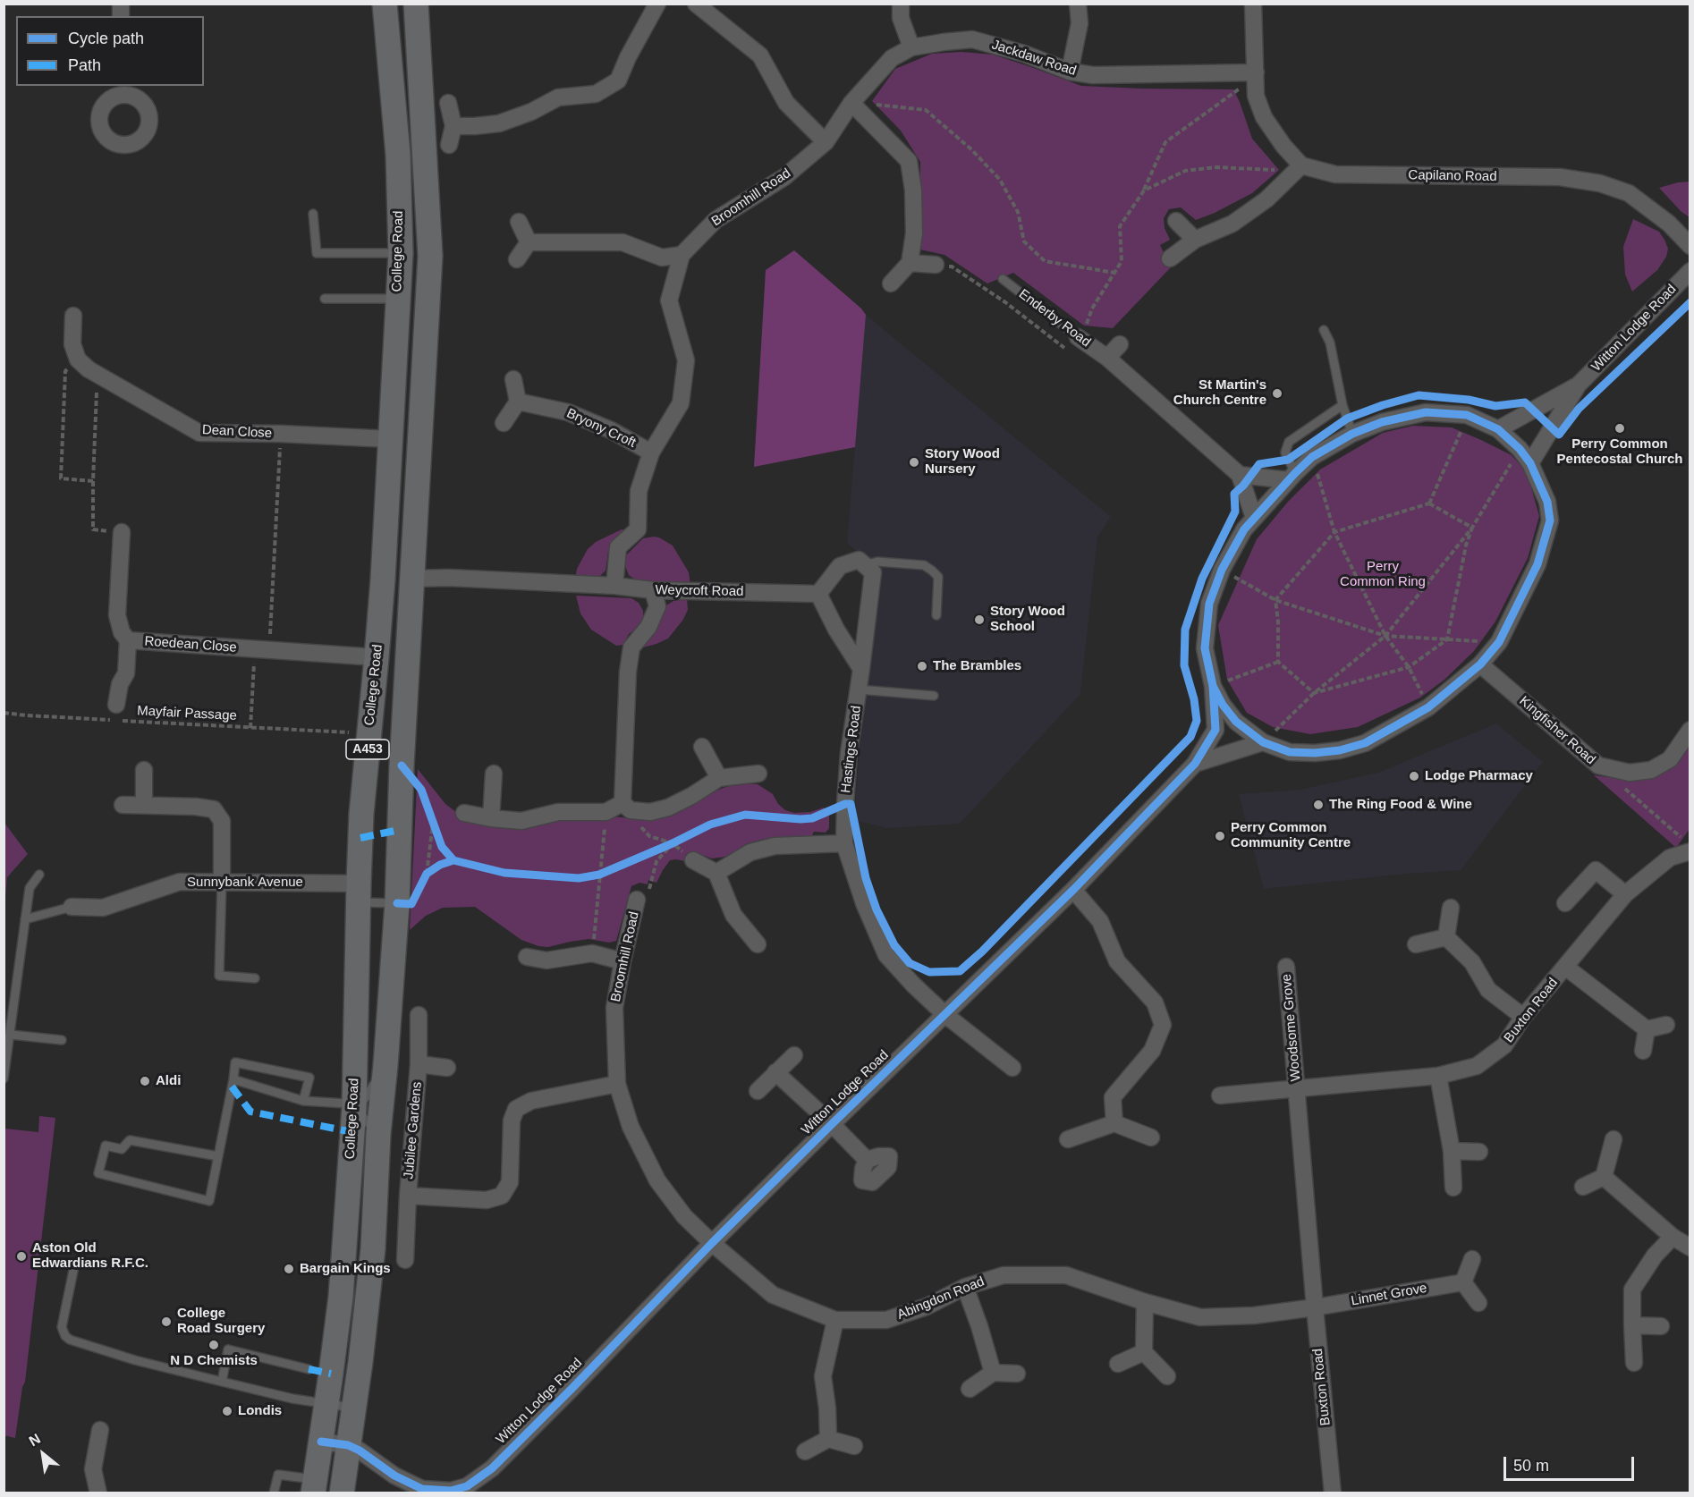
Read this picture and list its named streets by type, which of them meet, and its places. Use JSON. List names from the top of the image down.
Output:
{
  "streets": {
    "main road": ["College Road", "A453"],
    "street": [
      "Jackdaw Road",
      "Capilano Road",
      "Broomhill Road",
      "Enderby Road",
      "Witton Lodge Road",
      "Bryony Croft",
      "Dean Close",
      "Weycroft Road",
      "Roedean Close",
      "Kingfisher Road",
      "Hastings Road",
      "Sunnybank Avenue",
      "Buxton Road",
      "Woodsome Grove",
      "Jubilee Gardens",
      "Linnet Grove",
      "Abingdon Road"
    ],
    "path": ["Mayfair Passage"]
  },
  "crossings": [
    ["Jackdaw Road", "Broomhill Road"],
    ["Broomhill Road", "Witton Lodge Road"],
    ["Broomhill Road", "Bryony Croft"],
    ["Broomhill Road", "Weycroft Road"],
    ["Broomhill Road", "Jubilee Gardens"],
    ["Broomhill Road", "Abingdon Road"],
    ["College Road", "Dean Close"],
    ["College Road", "Weycroft Road"],
    ["College Road", "Roedean Close"],
    ["College Road", "Mayfair Passage"],
    ["College Road", "Sunnybank Avenue"],
    ["Witton Lodge Road", "Kingfisher Road"],
    ["Witton Lodge Road", "Hastings Road"],
    ["Witton Lodge Road", "Abingdon Road"],
    ["Buxton Road", "Woodsome Grove"],
    ["Buxton Road", "Linnet Grove"],
    ["Buxton Road", "Abingdon Road"],
    ["Linnet Grove", "Abingdon Road"]
  ],
  "parks": ["Perry Common Ring"],
  "places": [
    "St Martin's Church Centre",
    "Perry Common Pentecostal Church",
    "Story Wood Nursery",
    "Story Wood School",
    "The Brambles",
    "Lodge Pharmacy",
    "The Ring Food & Wine",
    "Perry Common Community Centre",
    "Aldi",
    "Aston Old Edwardians R.F.C.",
    "Bargain Kings",
    "College Road Surgery",
    "N D Chemists",
    "Londis"
  ],
  "legend": ["Cycle path", "Path"],
  "scale_bar": "50 m",
  "north": "top left"
}
